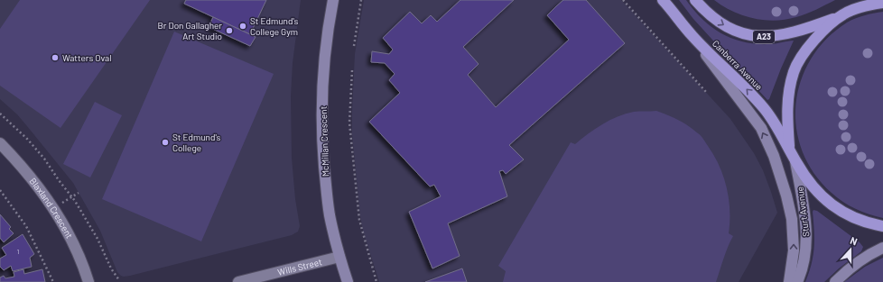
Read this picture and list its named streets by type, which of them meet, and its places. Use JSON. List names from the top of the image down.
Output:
{
  "streets": {
    "highway": ["A23", "Canberra Avenue"],
    "main road": ["McMillan Crescent", "Sturt Avenue"],
    "street": ["Blaxland Crescent", "Wills Street"]
  },
  "crossings": [
    ["Canberra Avenue", "Sturt Avenue"],
    ["McMillan Crescent", "Wills Street"]
  ],
  "places": [
    "St Edmund's College Gym",
    "Br Don Gallagher Art Studio",
    "Watters Oval",
    "St Edmund's College"
  ],
  "house_numbers": ["1"],
  "north": "top"
}
